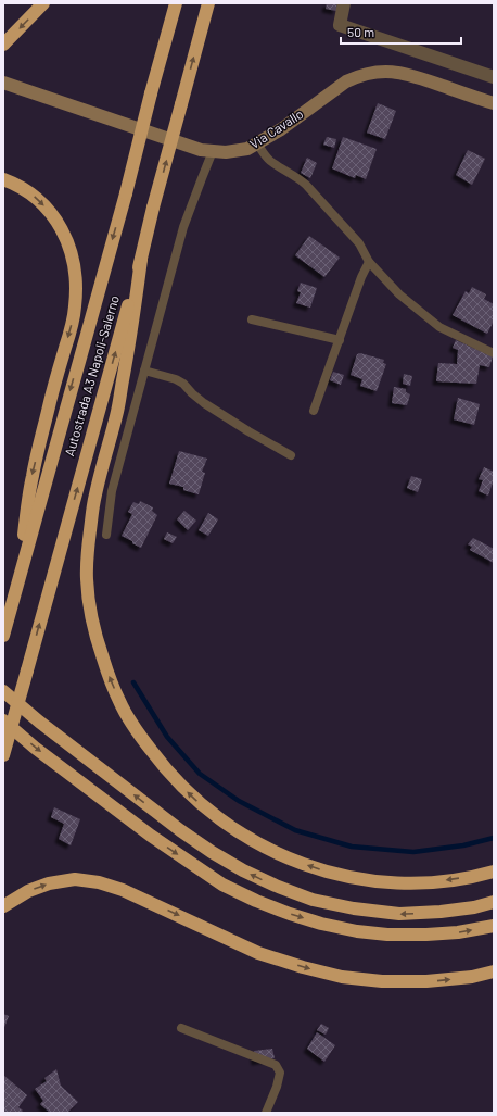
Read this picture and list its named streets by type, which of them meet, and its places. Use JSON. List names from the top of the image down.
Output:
{
  "streets": {
    "highway": ["Autostrada A3 Napoli-Salerno"],
    "main road": ["Via Cavallo"]
  },
  "scale_bar": "50 m"
}
